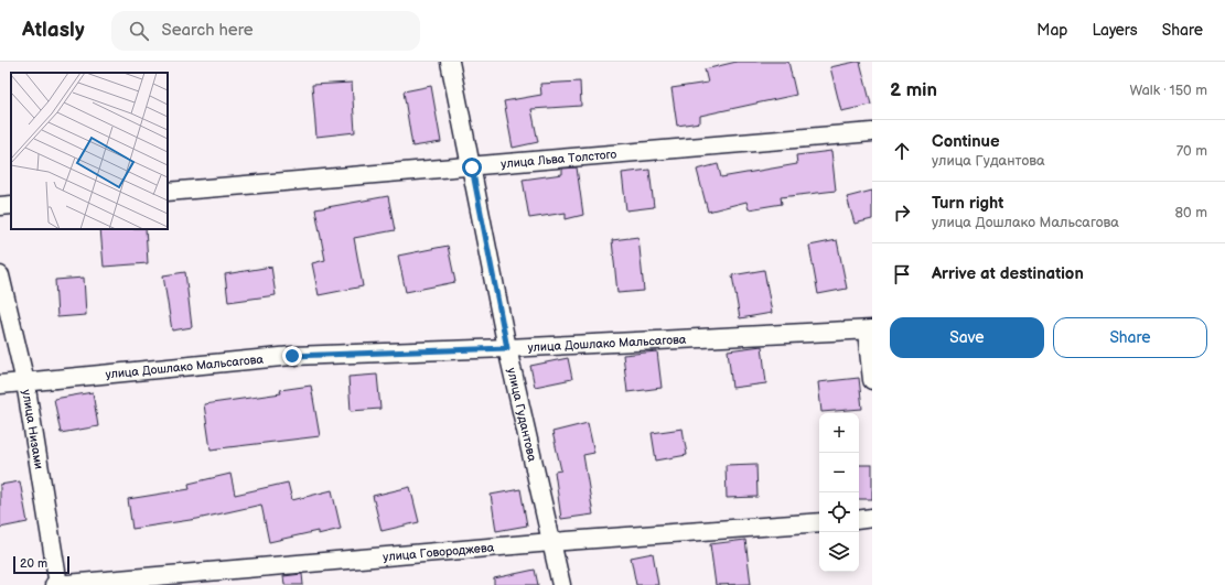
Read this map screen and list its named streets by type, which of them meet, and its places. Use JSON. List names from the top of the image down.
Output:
{
  "streets": {
    "street": [
      "улица Льва Толстого",
      "улица Дошлако Мальсагова",
      "улица Гудантова",
      "улица Низами",
      "улица Говороджева"
    ]
  },
  "crossings": [
    ["улица Льва Толстого", "улица Гудантова"],
    ["улица Дошлако Мальсагова", "улица Гудантова"],
    ["улица Дошлако Мальсагова", "улица Низами"],
    ["улица Гудантова", "улица Говороджева"],
    ["улица Низами", "улица Говороджева"]
  ],
  "scale_bar": "20 m",
  "page": {
    "header": "Atlasly",
    "search": "Search here",
    "nav": ["Map", "Layers", "Share"],
    "heading": ["2 min", "Walk · 150 m"],
    "list": [
      ["Continue", "улица Гудантова", "70 m"],
      ["Turn right", "улица Дошлако Мальсагова", "80 m"],
      "Arrive at destination"
    ],
    "buttons": ["Save", "Share"],
    "map_buttons": ["+", "−"],
    "scale": "20 m"
  }
}
